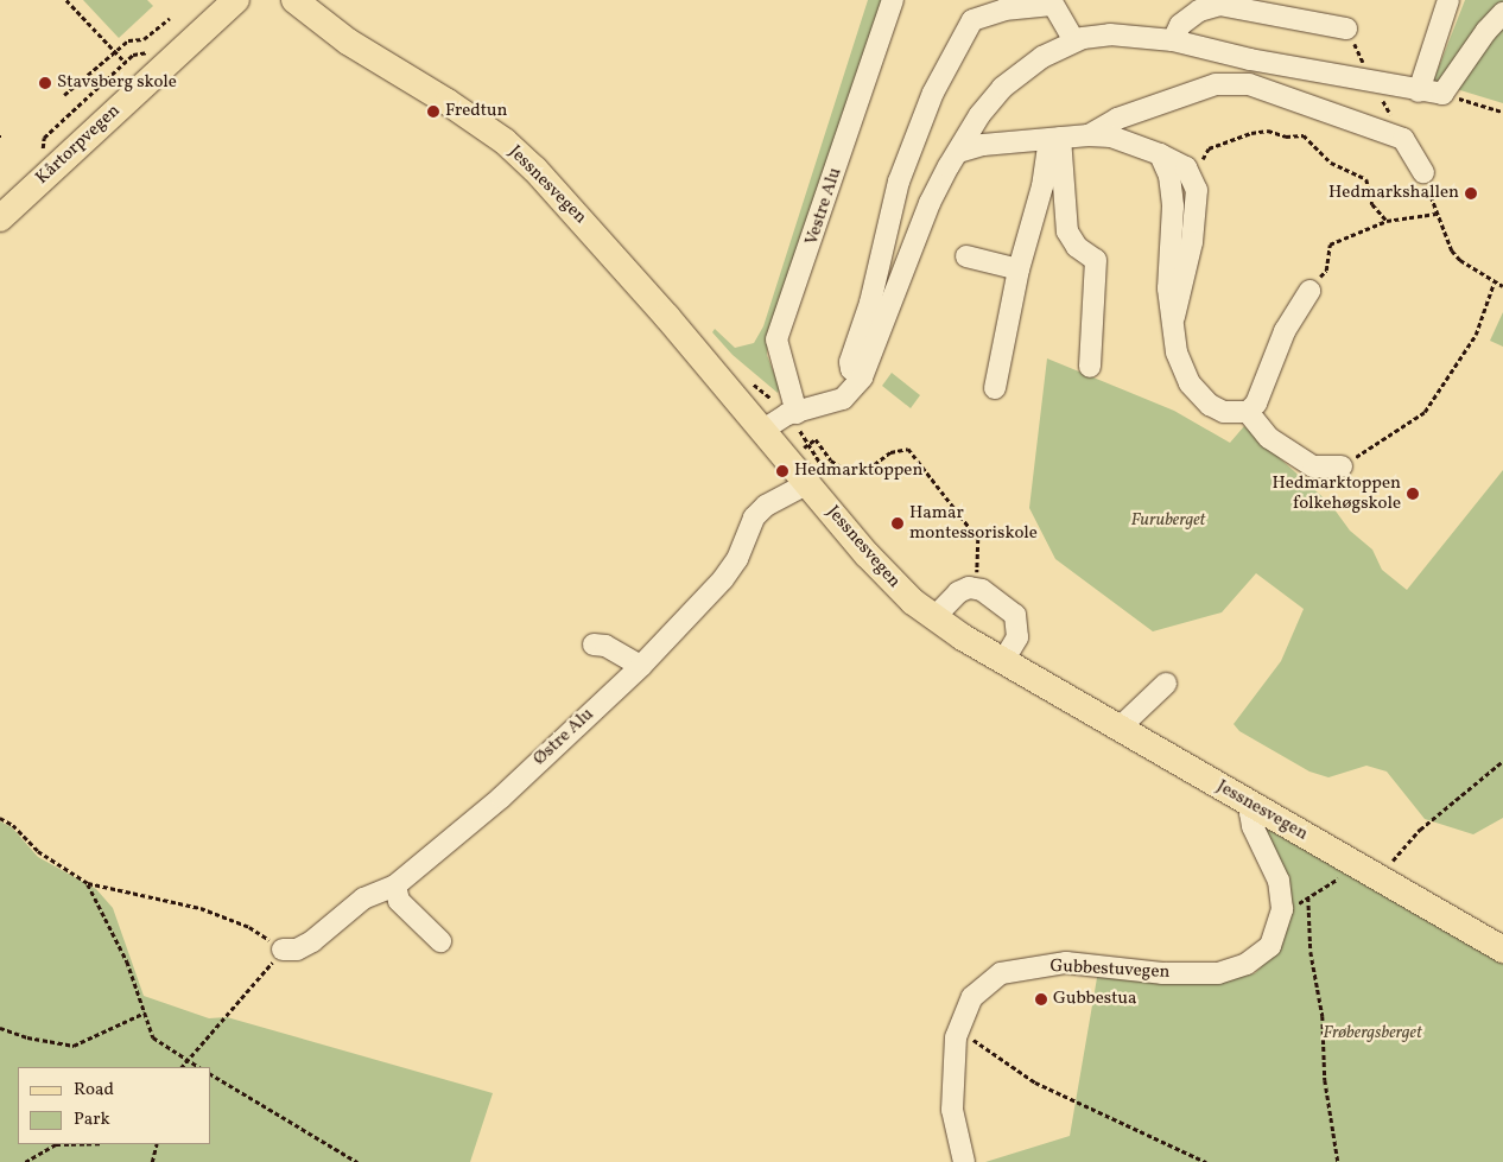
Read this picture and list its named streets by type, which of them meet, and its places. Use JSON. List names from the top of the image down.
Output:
{
  "streets": {
    "main road": ["Kårtorpvegen", "Jessnesvegen"],
    "street": ["Vestre Alu", "Østre Alu", "Gubbestuvegen"]
  },
  "crossings": [
    ["Jessnesvegen", "Østre Alu"],
    ["Jessnesvegen", "Gubbestuvegen"]
  ],
  "parks": ["Furuberget", "Frøbergsberget"],
  "places": [
    "Stavsberg skole",
    "Fredtun",
    "Hedmarkshallen",
    "Hedmarktoppen",
    "Hedmarktoppen folkehøgskole",
    "Hamar montessoriskole",
    "Gubbestua"
  ],
  "legend": ["Road", "Park"]
}
